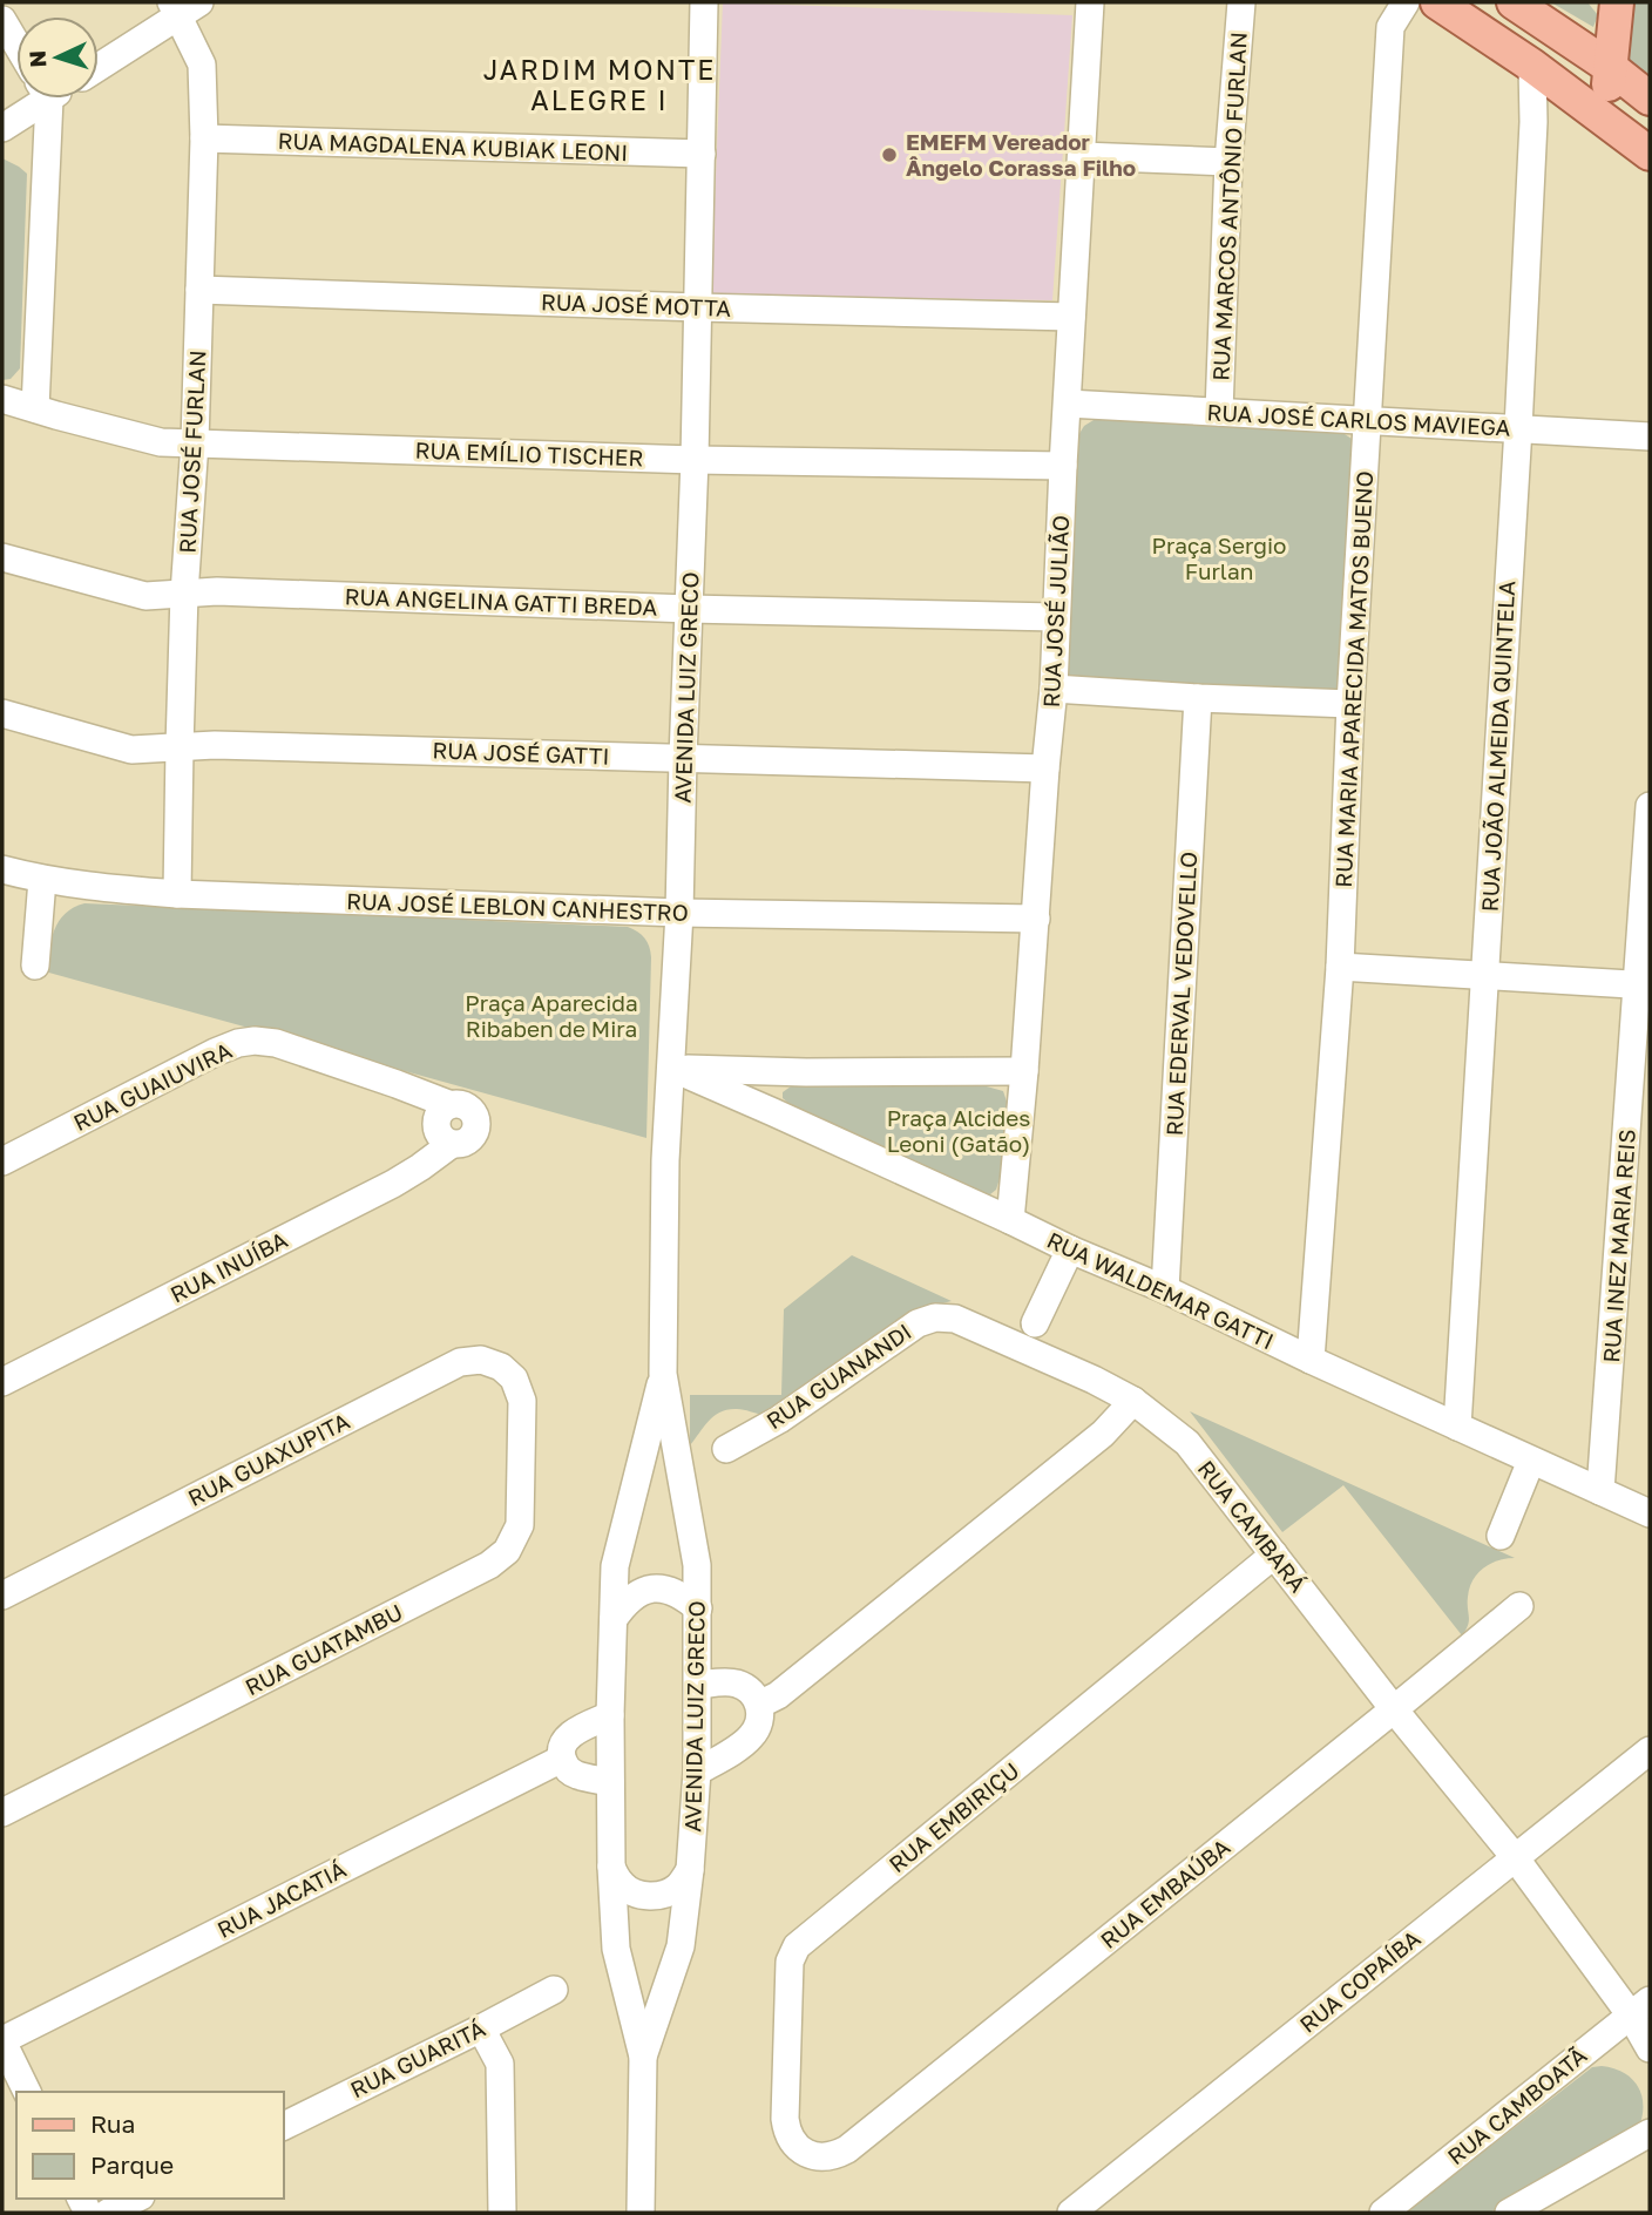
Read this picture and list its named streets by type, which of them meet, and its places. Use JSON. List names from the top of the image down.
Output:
{
  "streets": {
    "street": [
      "RUA MAGDALENA KUBIAK LEONI",
      "RUA MARCOS ANTÔNIO FURLAN",
      "RUA JOSÉ MOTTA",
      "RUA JOSÉ CARLOS MAVIEGA",
      "RUA JOSÉ FURLAN",
      "RUA EMÍLIO TISCHER",
      "RUA ANGELINA GATTI BREDA",
      "RUA JOSÉ JULIÃO",
      "RUA MARIA APARECIDA MATOS BUENO",
      "AVENIDA LUIZ GRECO",
      "RUA JOÃO ALMEIDA QUINTELA",
      "RUA JOSÉ GATTI",
      "RUA JOSÉ LEBLON CANHESTRO",
      "RUA EDERVAL VEDOVELLO",
      "RUA GUAIUVIRA",
      "RUA INEZ MARIA REIS",
      "RUA INUÍBA",
      "RUA WALDEMAR GATTI",
      "RUA GUANANDI",
      "RUA GUAXUPITA",
      "RUA CAMBARÁ",
      "RUA GUATAMBU",
      "RUA EMBIRIÇU",
      "RUA EMBAÚBA",
      "RUA JACATIÁ",
      "RUA COPAÍBA",
      "RUA GUARITÁ",
      "RUA CAMBOATÃ"
    ]
  },
  "crossings": [
    ["RUA MAGDALENA KUBIAK LEONI", "RUA JOSÉ FURLAN"],
    ["RUA MAGDALENA KUBIAK LEONI", "AVENIDA LUIZ GRECO"],
    ["RUA MARCOS ANTÔNIO FURLAN", "RUA JOSÉ CARLOS MAVIEGA"],
    ["RUA JOSÉ MOTTA", "RUA JOSÉ FURLAN"],
    ["RUA JOSÉ MOTTA", "RUA JOSÉ JULIÃO"],
    ["RUA JOSÉ MOTTA", "AVENIDA LUIZ GRECO"],
    ["RUA JOSÉ CARLOS MAVIEGA", "RUA JOSÉ JULIÃO"],
    ["RUA JOSÉ CARLOS MAVIEGA", "RUA MARIA APARECIDA MATOS BUENO"],
    ["RUA JOSÉ CARLOS MAVIEGA", "RUA JOÃO ALMEIDA QUINTELA"],
    ["RUA JOSÉ FURLAN", "RUA EMÍLIO TISCHER"],
    ["RUA JOSÉ FURLAN", "RUA ANGELINA GATTI BREDA"],
    ["RUA JOSÉ FURLAN", "RUA JOSÉ GATTI"],
    ["RUA JOSÉ FURLAN", "RUA JOSÉ LEBLON CANHESTRO"],
    ["RUA EMÍLIO TISCHER", "RUA JOSÉ JULIÃO"],
    ["RUA EMÍLIO TISCHER", "AVENIDA LUIZ GRECO"],
    ["RUA ANGELINA GATTI BREDA", "RUA JOSÉ JULIÃO"],
    ["RUA ANGELINA GATTI BREDA", "AVENIDA LUIZ GRECO"],
    ["RUA JOSÉ JULIÃO", "RUA JOSÉ GATTI"],
    ["RUA JOSÉ JULIÃO", "RUA JOSÉ LEBLON CANHESTRO"],
    ["RUA JOSÉ JULIÃO", "RUA WALDEMAR GATTI"],
    ["RUA MARIA APARECIDA MATOS BUENO", "RUA WALDEMAR GATTI"],
    ["AVENIDA LUIZ GRECO", "RUA JOSÉ GATTI"],
    ["AVENIDA LUIZ GRECO", "RUA JOSÉ LEBLON CANHESTRO"],
    ["AVENIDA LUIZ GRECO", "RUA WALDEMAR GATTI"],
    ["RUA JOÃO ALMEIDA QUINTELA", "RUA WALDEMAR GATTI"],
    ["RUA EDERVAL VEDOVELLO", "RUA WALDEMAR GATTI"],
    ["RUA GUAIUVIRA", "RUA INUÍBA"],
    ["RUA INEZ MARIA REIS", "RUA WALDEMAR GATTI"],
    ["RUA GUANANDI", "RUA CAMBARÁ"],
    ["RUA GUAXUPITA", "RUA GUATAMBU"],
    ["RUA CAMBARÁ", "RUA EMBIRIÇU"],
    ["RUA CAMBARÁ", "RUA EMBAÚBA"],
    ["RUA CAMBARÁ", "RUA COPAÍBA"],
    ["RUA CAMBARÁ", "RUA CAMBOATÃ"],
    ["RUA EMBIRIÇU", "RUA EMBAÚBA"]
  ],
  "districts": ["JARDIM MONTE ALEGRE I"],
  "parks": ["Praça Sergio Furlan", "Praça Aparecida Ribaben de Mira", "Praça Alcides Leoni (Gatão)"],
  "places": ["EMEFM Vereador Ângelo Corassa Filho"],
  "legend": ["Rua", "Parque"],
  "north": "left"
}
